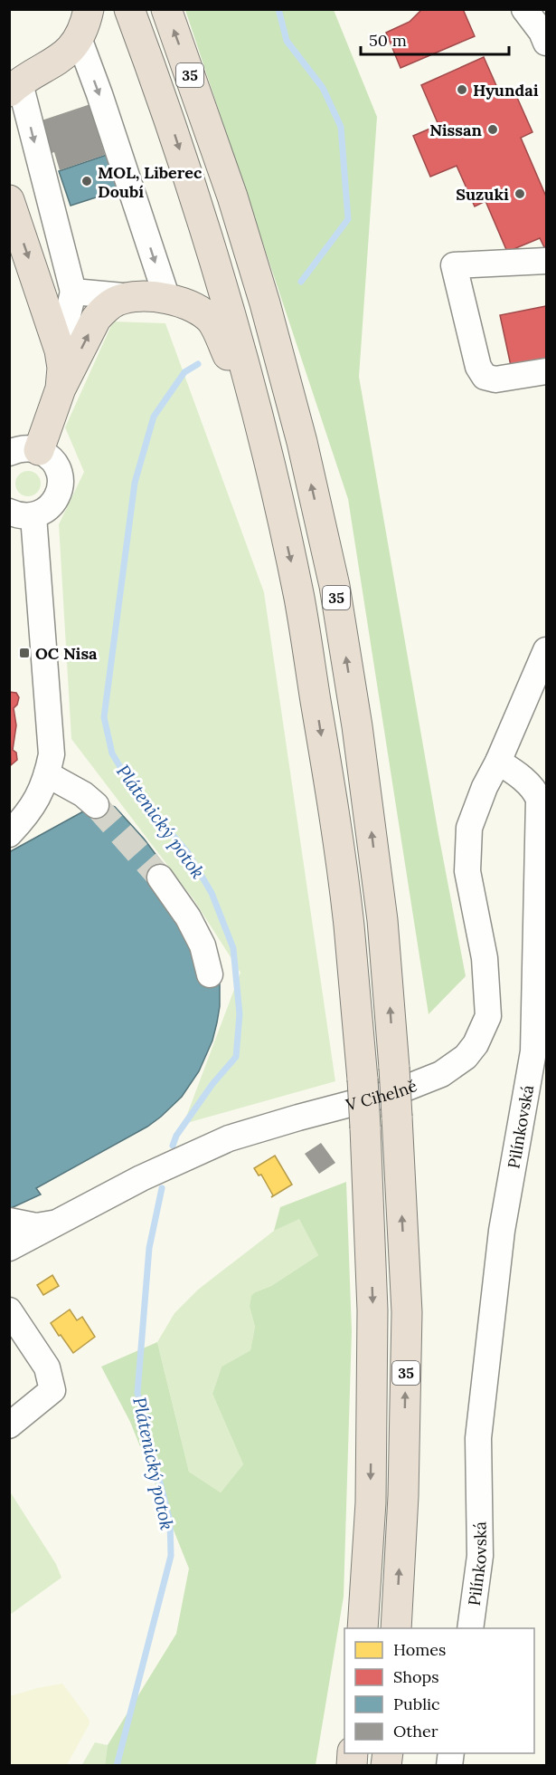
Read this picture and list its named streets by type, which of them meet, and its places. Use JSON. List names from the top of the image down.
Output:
{
  "streets": {
    "highway": ["35"],
    "street": ["V Cihelně", "Pilínkovská"]
  },
  "crossings": [
    ["V Cihelně", "Pilínkovská"]
  ],
  "water": ["Plátenický potok"],
  "places": {
    "other": [
      "Hyundai",
      "Nissan",
      "MOL, Liberec Doubí",
      "Suzuki"
    ],
    "transit": ["OC Nisa"]
  },
  "legend": [
    "Homes",
    "Shops",
    "Public",
    "Other"
  ],
  "scale_bar": "50 m"
}
